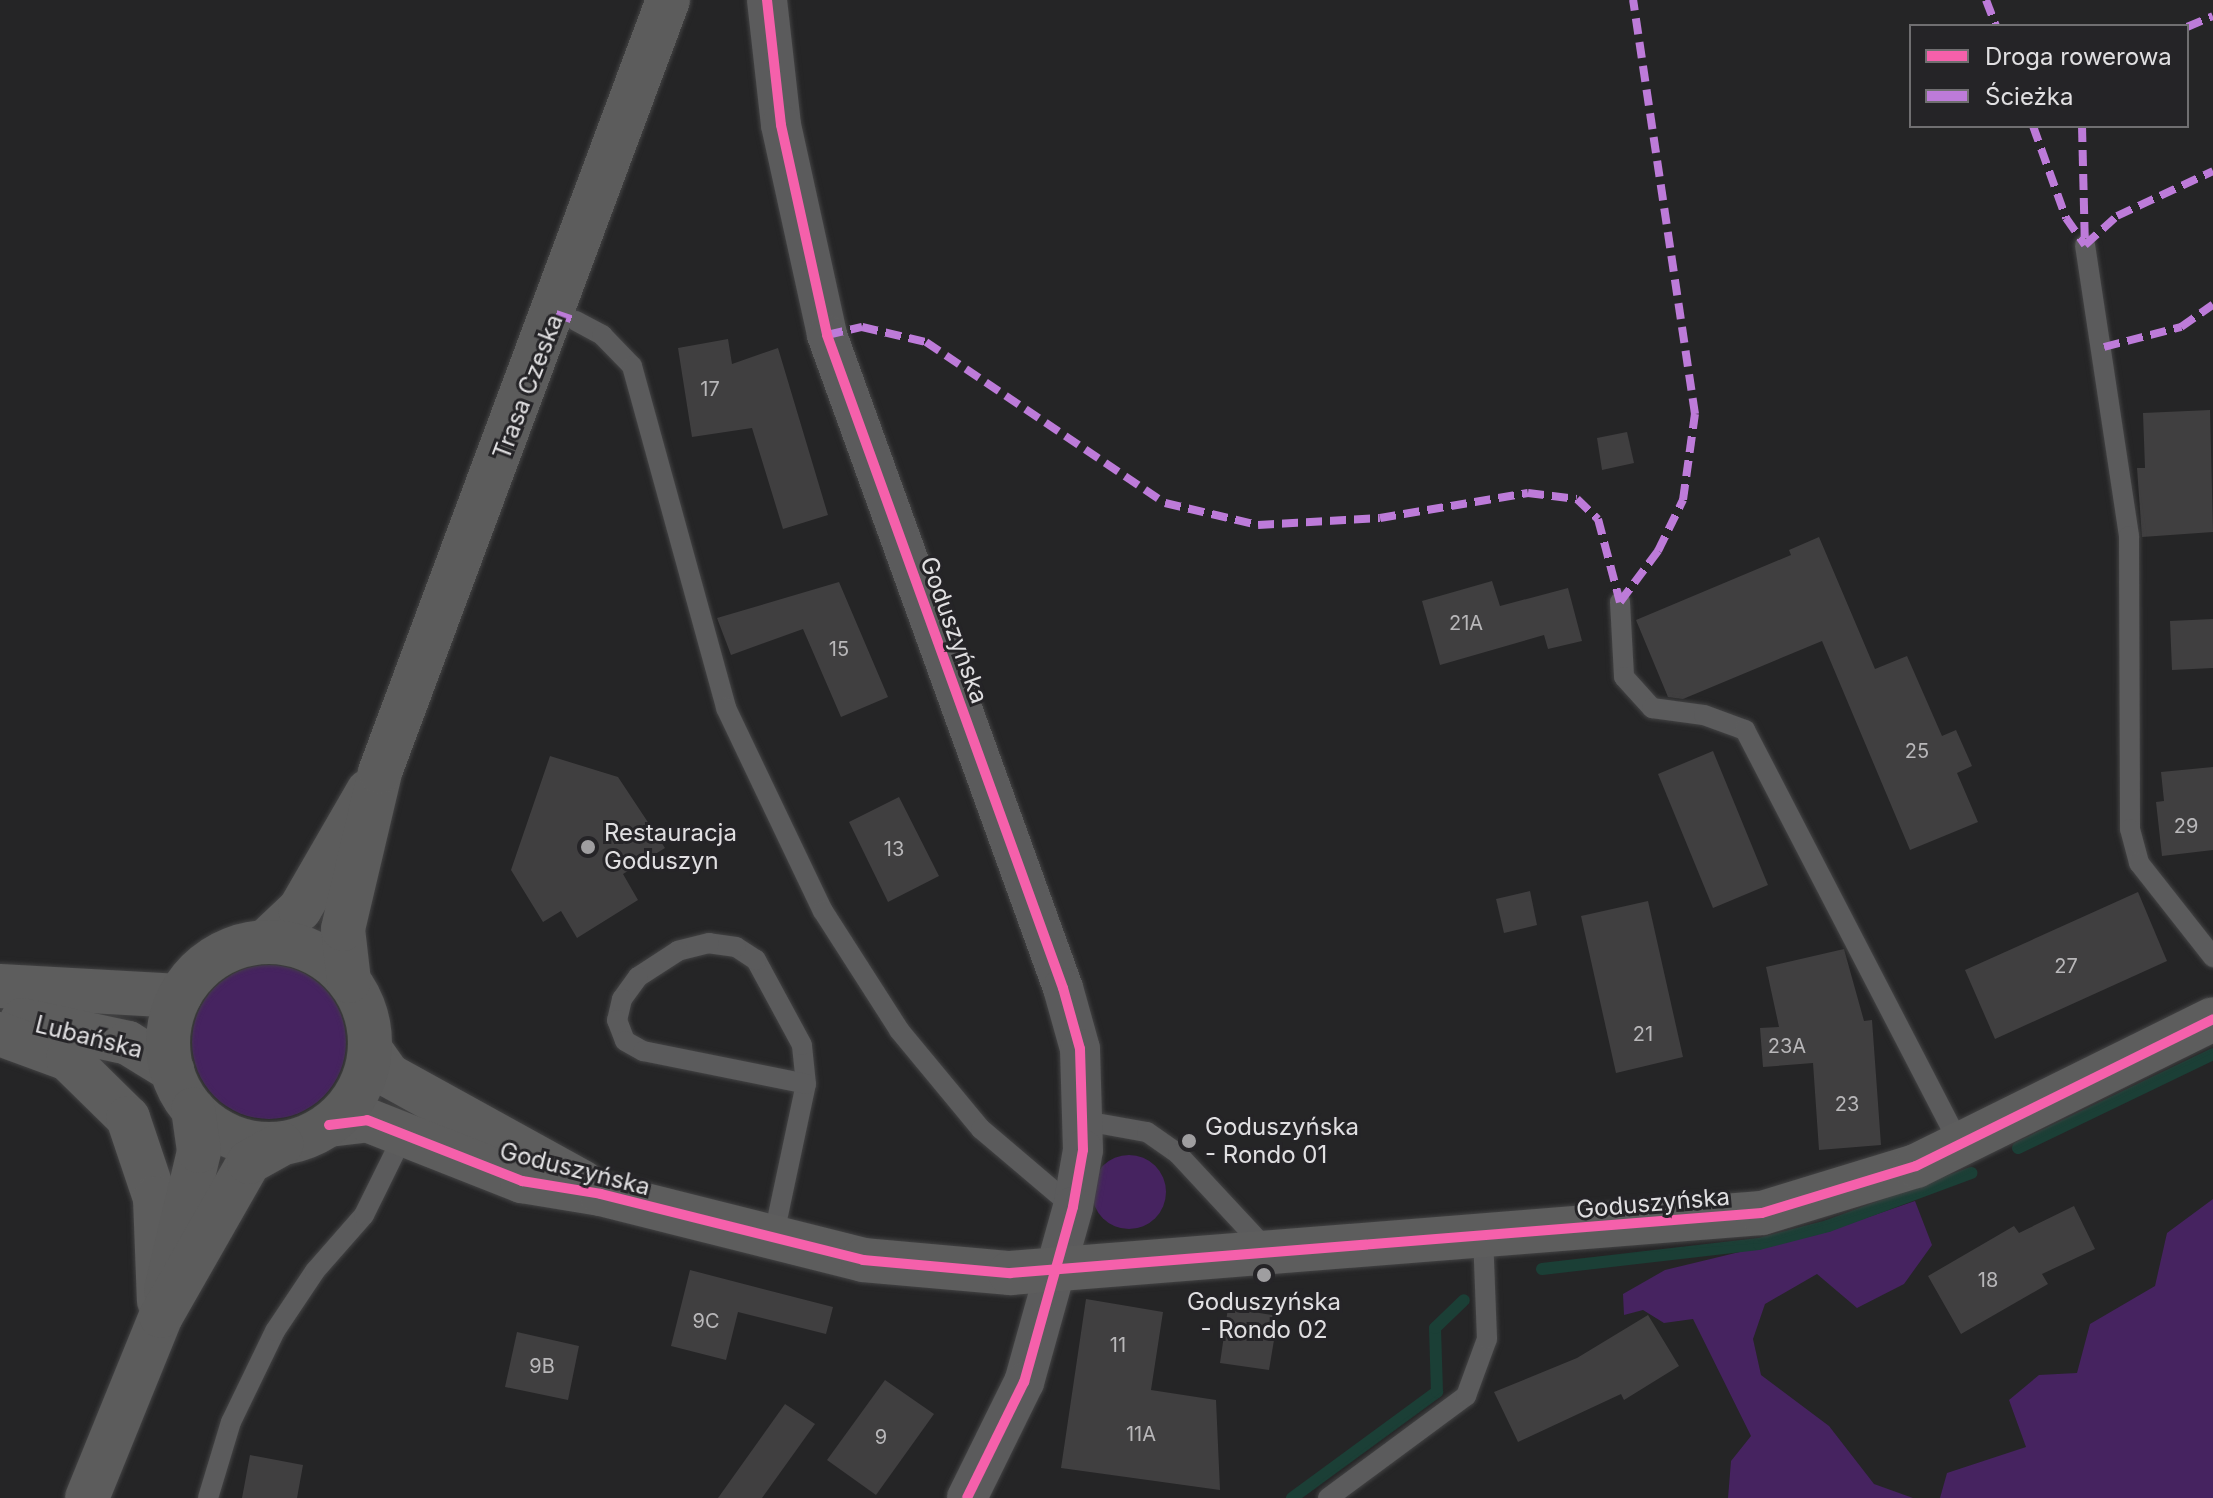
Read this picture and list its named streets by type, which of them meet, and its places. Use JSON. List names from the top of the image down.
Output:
{
  "streets": {
    "main road": ["Trasa Czeska"],
    "street": ["Goduszyńska", "Lubańska"]
  },
  "crossings": [
    ["Trasa Czeska", "Goduszyńska"],
    ["Trasa Czeska", "Lubańska"],
    ["Goduszyńska", "Lubańska"]
  ],
  "places": ["Restauracja Goduszyn", "Goduszyńska - Rondo 01", "Goduszyńska - Rondo 02"],
  "house_numbers": [
    "17",
    "21A",
    "15",
    "25",
    "29",
    "13",
    "27",
    "21",
    "23A",
    "23",
    "18",
    "9C",
    "11",
    "9B",
    "11A",
    "9"
  ],
  "legend": ["Droga rowerowa", "Ścieżka"]
}
